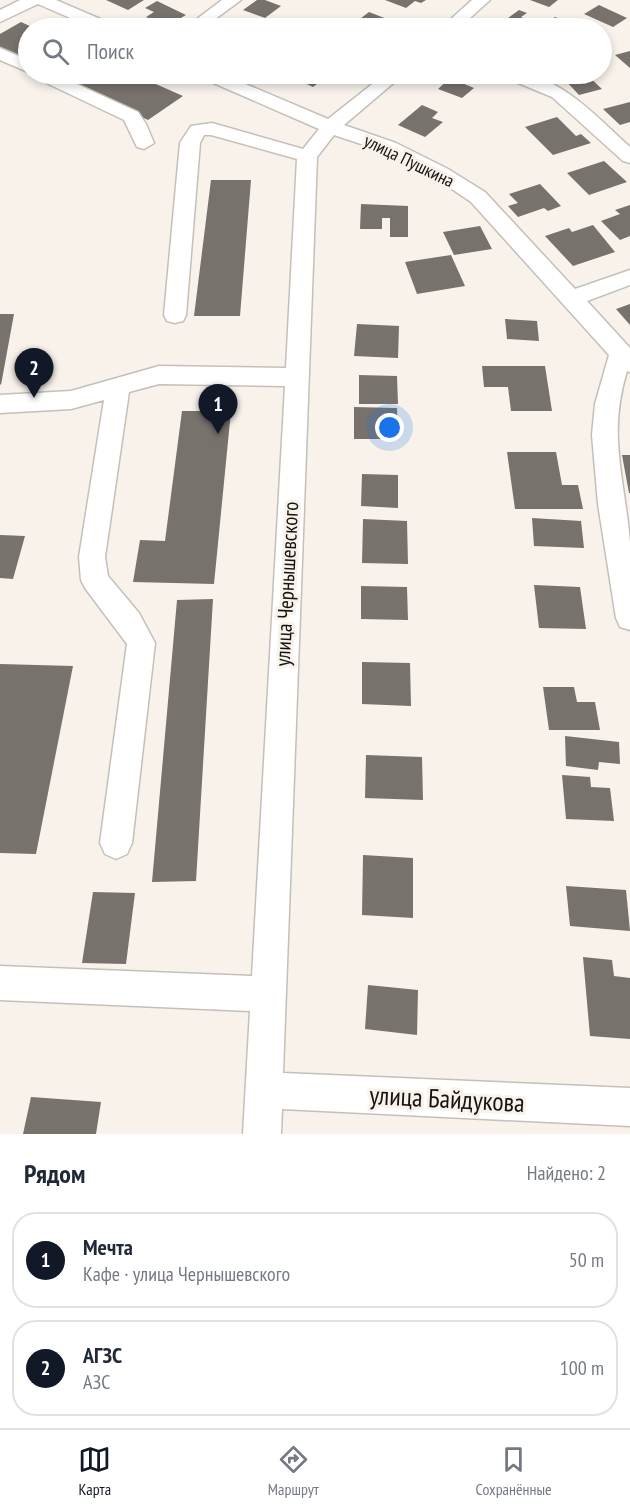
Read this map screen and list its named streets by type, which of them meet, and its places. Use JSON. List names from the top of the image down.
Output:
{
  "streets": {
    "street": ["улица Пушкина", "улица Чернышевского", "улица Байдукова"]
  },
  "crossings": [
    ["улица Чернышевского", "улица Байдукова"]
  ],
  "page": {
    "search": "Поиск",
    "pins": ["2", "1"],
    "heading": ["Рядом", "Найдено: 2"],
    "list": [
      {
        "mark": "1",
        "name": "Мечта",
        "note": "Кафе · улица Чернышевского",
        "value": "50 m"
      },
      {
        "mark": "2",
        "name": "АГЗС",
        "note": "АЗС",
        "value": "100 m"
      }
    ],
    "nav": ["Карта", "Маршрут", "Сохранённые"]
  }
}
